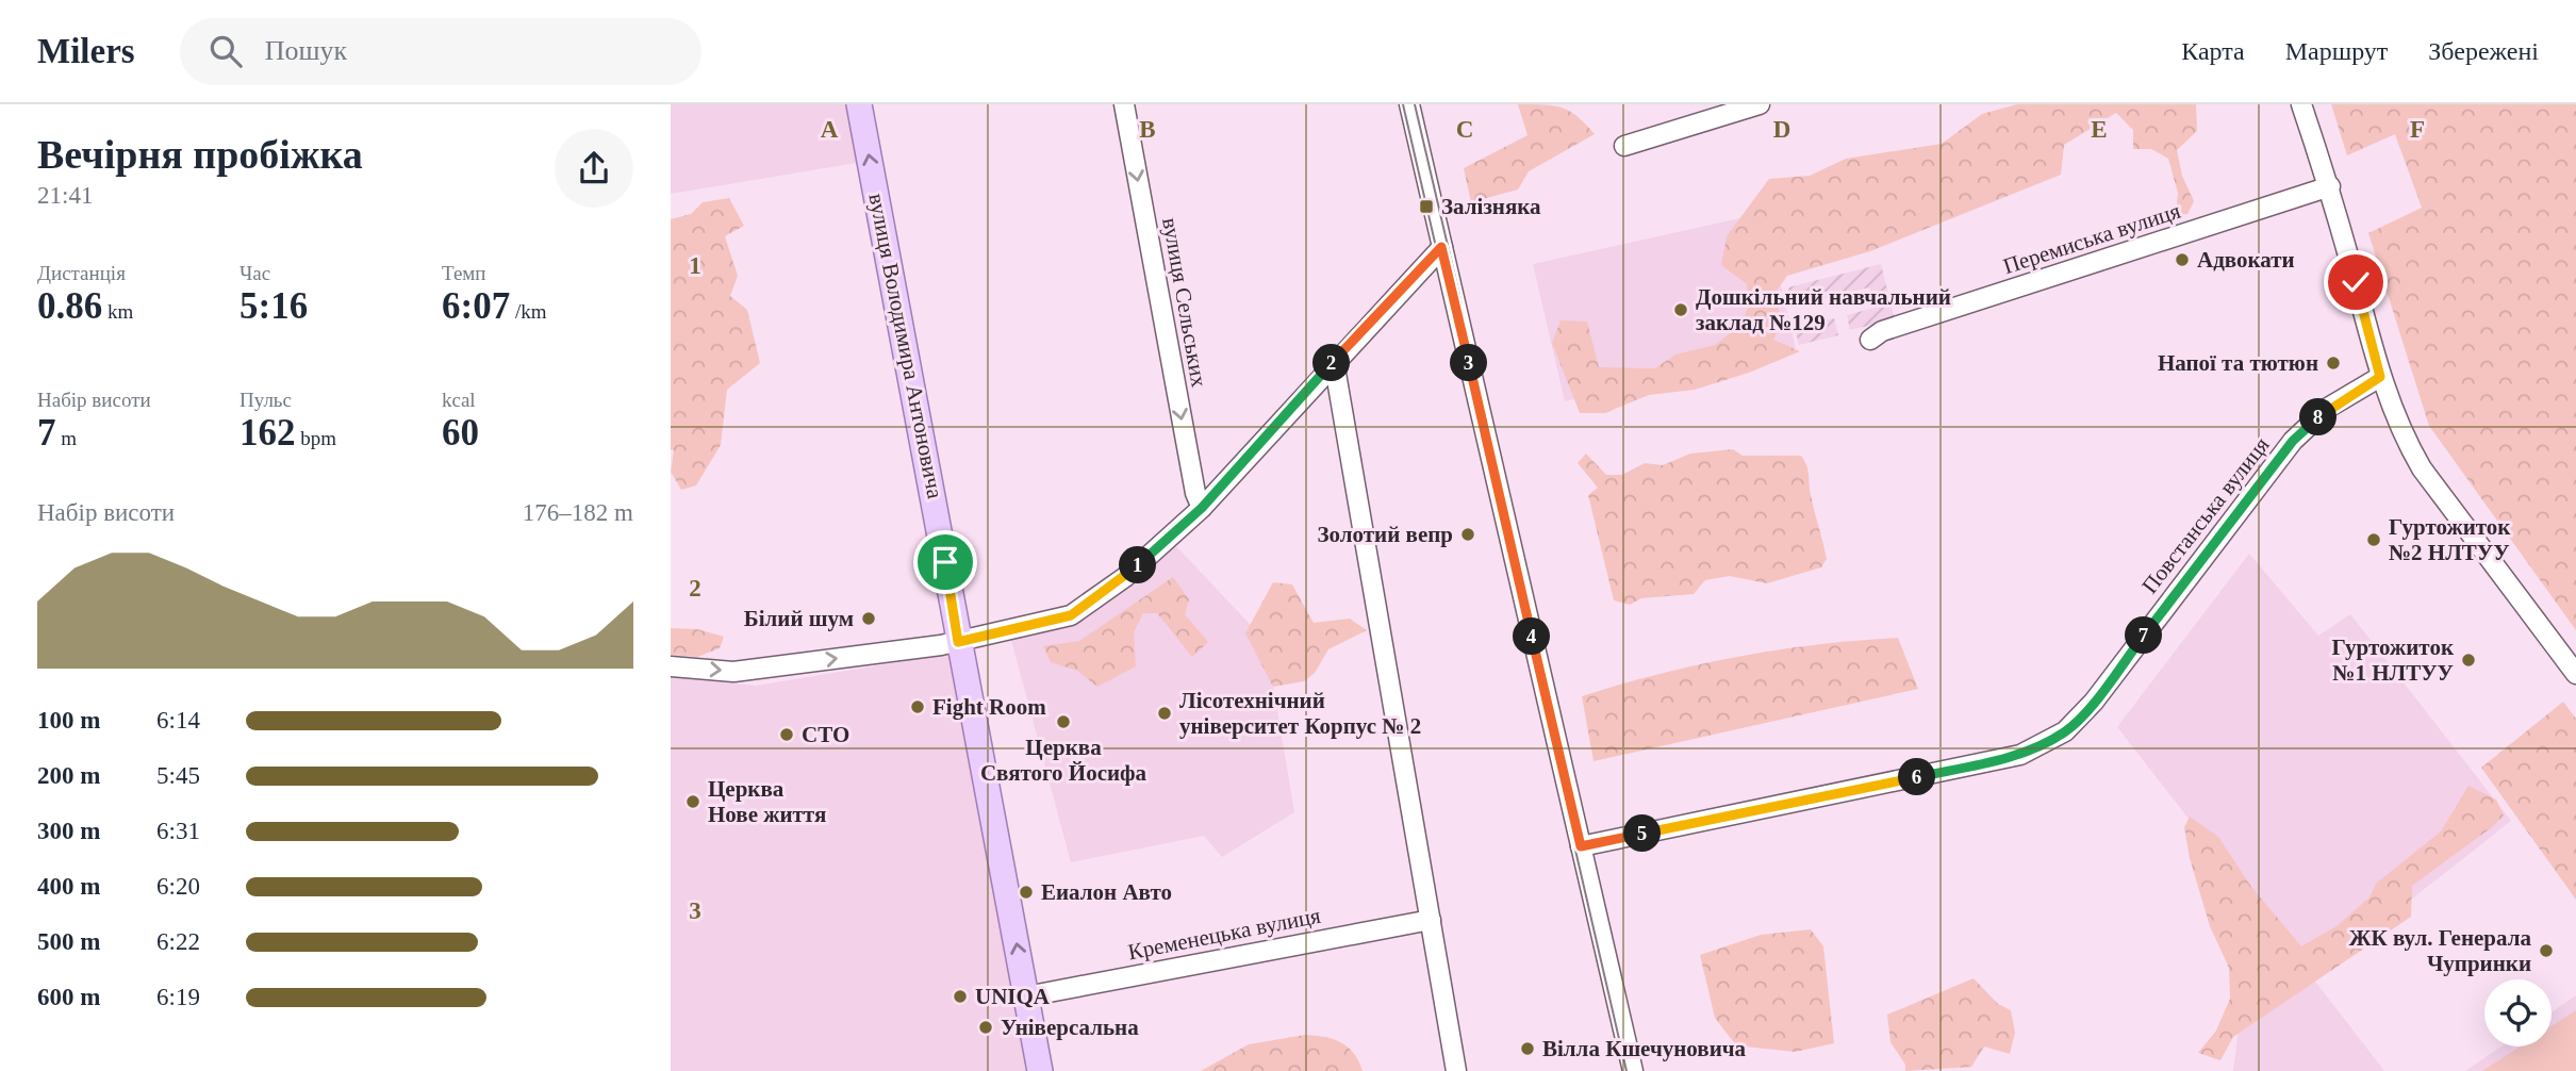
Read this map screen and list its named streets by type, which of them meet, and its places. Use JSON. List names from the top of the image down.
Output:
{
  "streets": {
    "main road": ["вулиця Володимира Антоновича"],
    "street": [
      "Перемиська вулиця",
      "вулиця Сельських",
      "Повстанська вулиця",
      "Кременецька вулиця"
    ]
  },
  "crossings": [
    ["вулиця Володимира Антоновича", "Кременецька вулиця"]
  ],
  "one_way": ["вулиця Сельських", "вулиця Володимира Антоновича"],
  "places": {
    "transit": ["Залізняка"],
    "other": [
      "Адвокати",
      "Дошкільний навчальний заклад №129",
      "Напої та тютюн",
      "Золотий вепр",
      "Гуртожиток №2 НЛТУУ",
      "Білий шум",
      "Гуртожиток №1 НЛТУУ",
      "Fight Room",
      "Лісотехнічний університет Корпус № 2",
      "Церква Святого Йосифа",
      "СТО",
      "Церква Нове життя",
      "Еиалон Авто",
      "ЖК вул. Генерала Чупринки",
      "UNIQA",
      "Універсальна",
      "Вілла Кшечуновича"
    ]
  },
  "page": {
    "header": "Milers",
    "search": "Пошук",
    "nav": ["Карта", "Маршрут", "Збережені"],
    "heading": ["Вечірня пробіжка", "21:41"],
    "stats": [
      ["Дистанція", "0.86 km"],
      ["Час", "5:16"],
      ["Темп", "6:07 /km"],
      ["Набір висоти", "7 m"],
      ["Пульс", "162 bpm"],
      ["kcal", "60"]
    ],
    "pins": [
      "2",
      "3",
      "8",
      "1",
      "7",
      "4",
      "6",
      "5"
    ],
    "chart": ["Набір висоти", "176–182 m"],
    "list": [
      {
        "name": "100 m",
        "note": "6:14"
      },
      {
        "name": "200 m",
        "note": "5:45"
      },
      {
        "name": "300 m",
        "note": "6:31"
      },
      {
        "name": "400 m",
        "note": "6:20"
      },
      {
        "name": "500 m",
        "note": "6:22"
      },
      {
        "name": "600 m",
        "note": "6:19"
      }
    ]
  },
  "grid": {
    "columns": [
      "A",
      "B",
      "C",
      "D",
      "E",
      "F"
    ],
    "rows": ["1", "2", "3"]
  }
}
